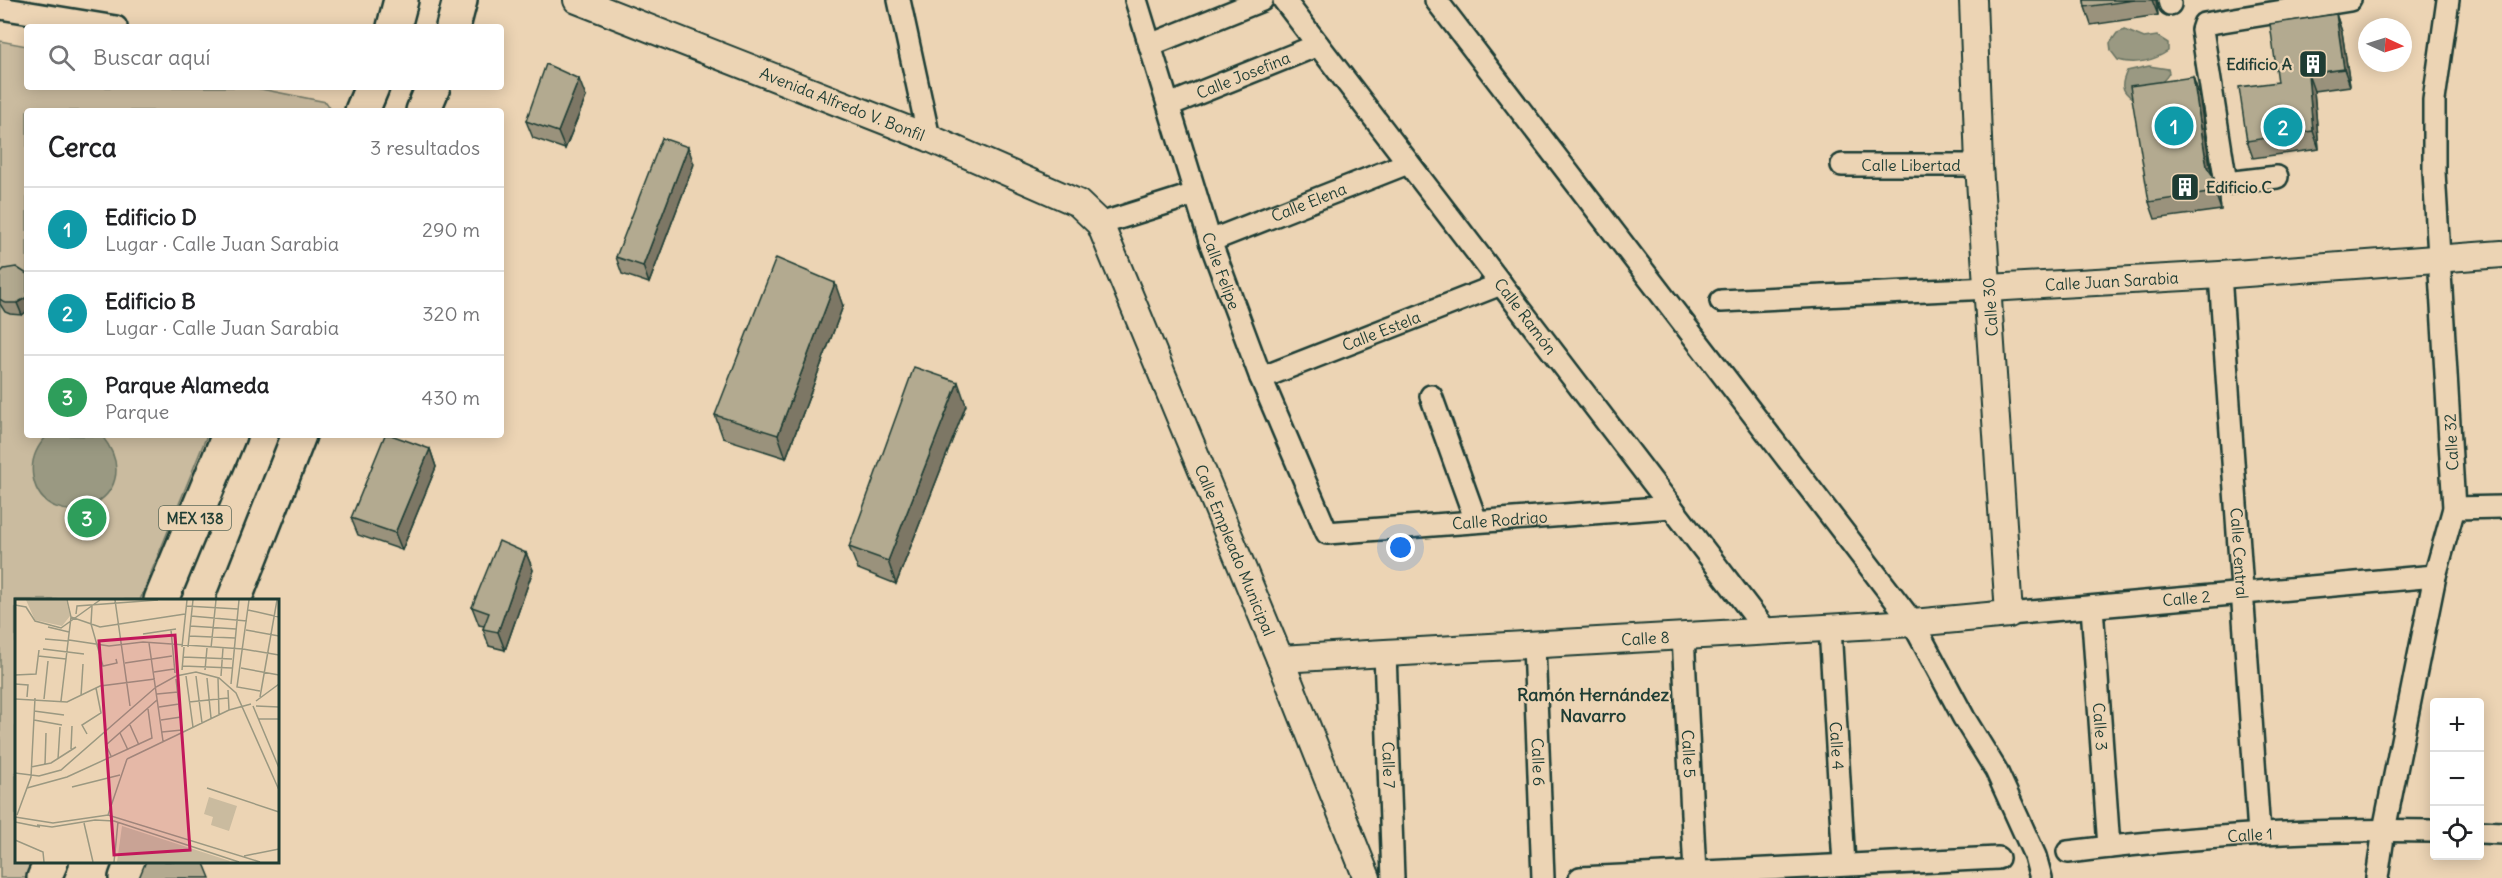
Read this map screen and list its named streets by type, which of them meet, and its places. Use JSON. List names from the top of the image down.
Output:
{
  "streets": {
    "main road": ["MEX 138"],
    "street": [
      "Calle Josefina",
      "Avenida Alfredo V. Bonfil",
      "Calle Libertad",
      "Calle Elena",
      "Calle Felipe",
      "Calle Juan Sarabia",
      "Calle 30",
      "Calle Ramón",
      "Calle Estela",
      "Calle 32",
      "Calle Rodrigo",
      "Calle Empleado Municipal",
      "Calle Central",
      "Calle 2",
      "Calle 8",
      "Calle 3",
      "Calle 4",
      "Calle 5",
      "Calle 6",
      "Calle 7",
      "Calle 1"
    ]
  },
  "crossings": [
    ["Calle Josefina", "Calle Felipe"],
    ["Calle Josefina", "Calle Ramón"],
    ["Avenida Alfredo V. Bonfil", "Calle Empleado Municipal"],
    ["Calle Libertad", "Calle 30"],
    ["Calle Elena", "Calle Felipe"],
    ["Calle Elena", "Calle Ramón"],
    ["Calle Felipe", "Calle Estela"],
    ["Calle Felipe", "Calle Rodrigo"],
    ["Calle Juan Sarabia", "Calle 30"],
    ["Calle Juan Sarabia", "Calle 32"],
    ["Calle Juan Sarabia", "Calle Central"],
    ["Calle 30", "Calle 2"],
    ["Calle 30", "Calle 8"],
    ["Calle Ramón", "Calle Estela"],
    ["Calle Ramón", "Calle Rodrigo"],
    ["Calle Ramón", "Calle 8"],
    ["Calle 32", "Calle 2"],
    ["Calle 32", "Calle 1"],
    ["Calle Empleado Municipal", "Calle 8"],
    ["Calle Central", "Calle 2"],
    ["Calle Central", "Calle 1"],
    ["Calle 2", "Calle 8"],
    ["Calle 2", "Calle 3"],
    ["Calle 8", "Calle 4"],
    ["Calle 8", "Calle 5"],
    ["Calle 8", "Calle 6"],
    ["Calle 8", "Calle 7"],
    ["Calle 3", "Calle 1"]
  ],
  "districts": ["Ramón Hernández Navarro"],
  "places": {
    "building": ["Edificio A", "Edificio C"]
  },
  "north": "right",
  "page": {
    "search": "Buscar aquí",
    "pins": ["1", "2", "3"],
    "heading": ["Cerca", "3 resultados"],
    "list": [
      {
        "mark": "1",
        "name": "Edificio D",
        "note": "Lugar · Calle Juan Sarabia",
        "value": "290 m"
      },
      {
        "mark": "2",
        "name": "Edificio B",
        "note": "Lugar · Calle Juan Sarabia",
        "value": "320 m"
      },
      {
        "mark": "3",
        "name": "Parque Alameda",
        "note": "Parque",
        "value": "430 m"
      }
    ],
    "map_buttons": ["+", "−"]
  }
}
